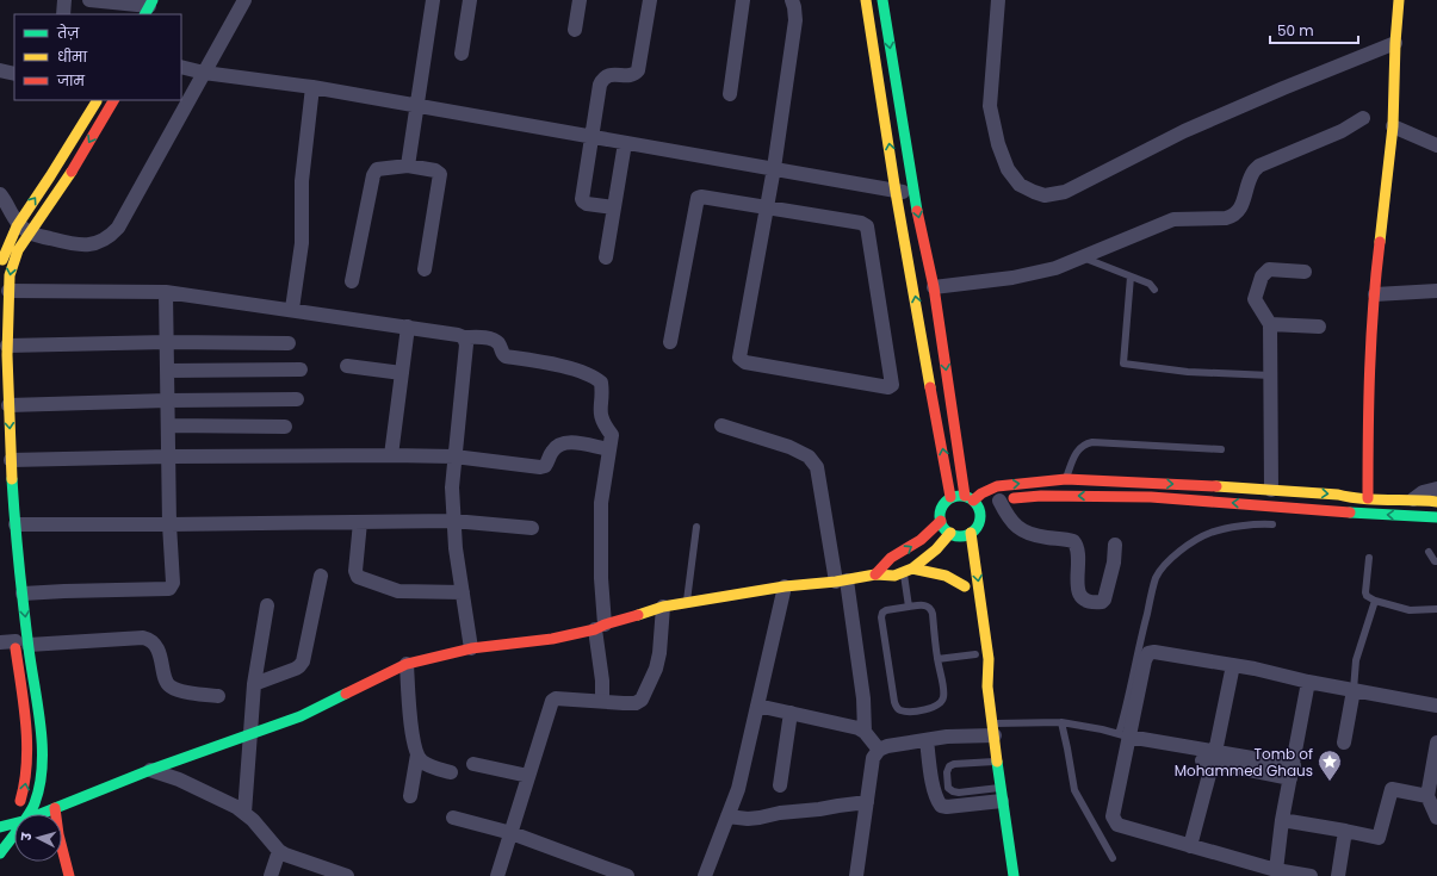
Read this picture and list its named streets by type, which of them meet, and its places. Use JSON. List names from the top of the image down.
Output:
{
  "places": {
    "place": ["Tomb of Mohammed Ghaus"]
  },
  "legend": ["तेज़", "धीमा", "जाम"],
  "scale_bar": "50 m",
  "north": "left"
}
